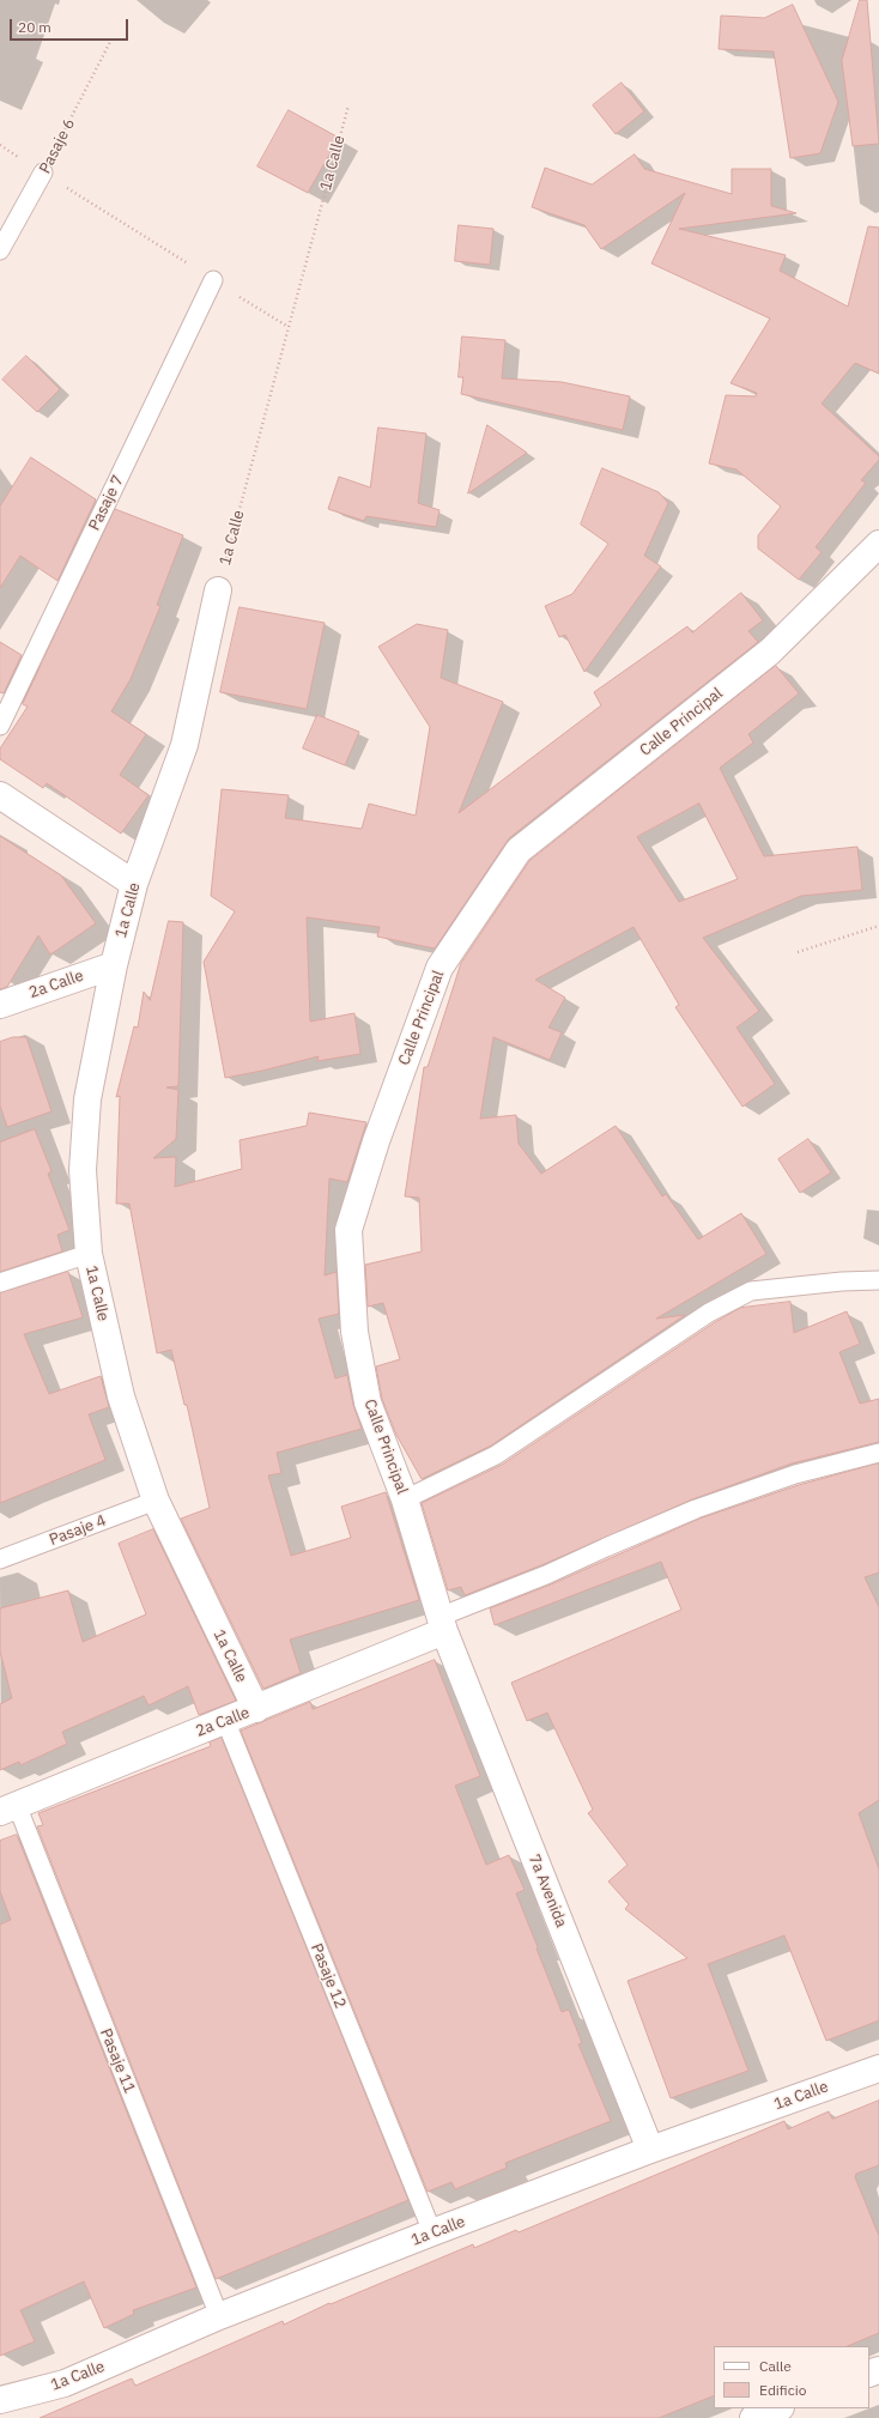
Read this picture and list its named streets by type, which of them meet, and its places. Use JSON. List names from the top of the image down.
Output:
{
  "streets": {
    "street": [
      "1a Calle",
      "Calle Principal",
      "2a Calle",
      "7a Avenida"
    ],
    "lane": [
      "Pasaje 6",
      "Pasaje 7",
      "Pasaje 4",
      "Pasaje 12",
      "Pasaje 11"
    ]
  },
  "crossings": [
    ["1a Calle", "2a Calle"],
    ["1a Calle", "Pasaje 4"],
    ["1a Calle", "7a Avenida"],
    ["1a Calle", "Pasaje 12"],
    ["1a Calle", "Pasaje 11"],
    ["Calle Principal", "2a Calle"],
    ["Calle Principal", "7a Avenida"],
    ["2a Calle", "7a Avenida"],
    ["2a Calle", "Pasaje 12"],
    ["2a Calle", "Pasaje 11"]
  ],
  "legend": ["Calle", "Edificio"],
  "scale_bar": "20 m"
}
